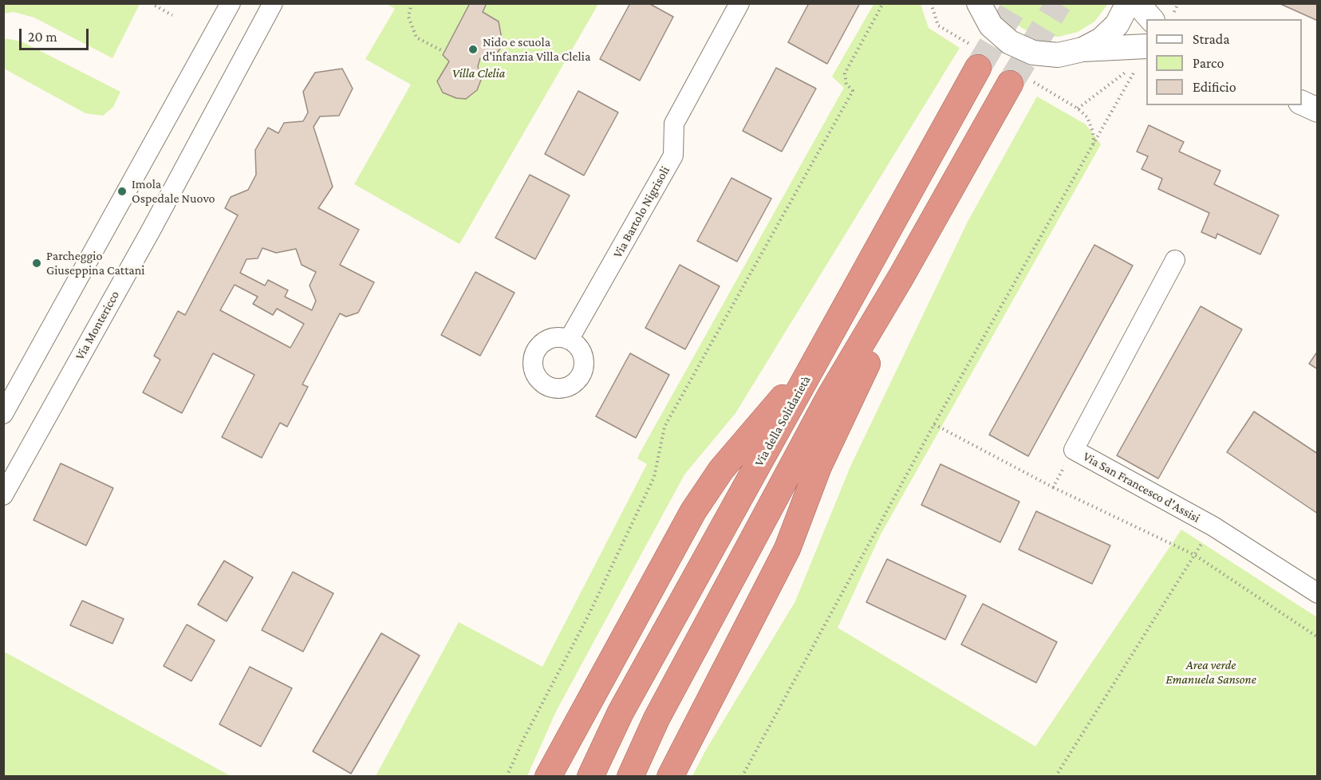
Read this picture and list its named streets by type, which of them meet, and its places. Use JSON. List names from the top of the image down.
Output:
{
  "streets": {
    "highway": ["Via della Solidarietà"],
    "street": ["Via Bartolo Nigrisoli", "Via Montericco", "Via San Francesco d'Assisi"]
  },
  "parks": ["Villa Clelia", "Area verde Emanuela Sansone"],
  "places": ["Nido e scuola d'infanzia Villa Clelia", "Imola Ospedale Nuovo", "Parcheggio Giuseppina Cattani"],
  "legend": ["Strada", "Parco", "Edificio"],
  "scale_bar": "20 m"
}
